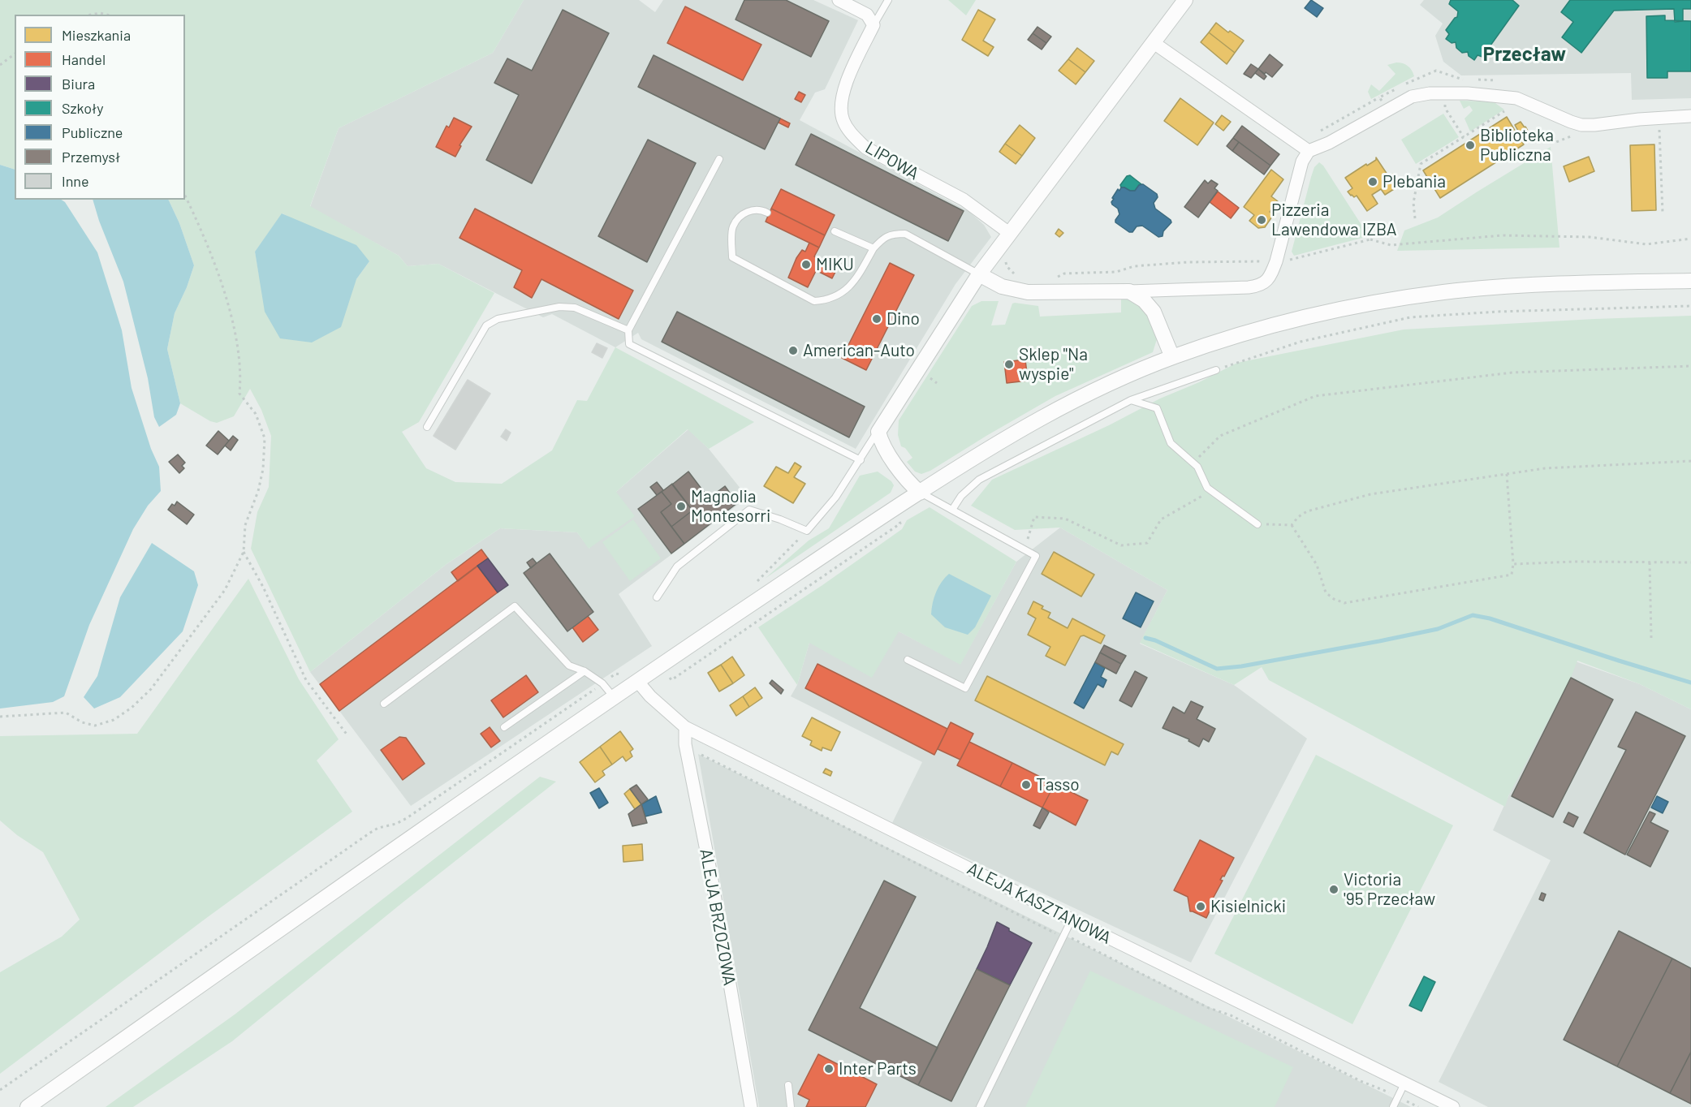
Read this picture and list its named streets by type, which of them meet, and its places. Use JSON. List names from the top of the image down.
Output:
{
  "streets": {
    "street": ["LIPOWA", "ALEJA KASZTANOWA", "ALEJA BRZOZOWA"]
  },
  "crossings": [
    ["ALEJA KASZTANOWA", "ALEJA BRZOZOWA"]
  ],
  "districts": ["Przecław"],
  "places": [
    "Biblioteka Publiczna",
    "Plebania",
    "Pizzeria Lawendowa IZBA",
    "MIKU",
    "Dino",
    "American-Auto",
    "Sklep \"Na wyspie\"",
    "Magnolia Montesorri",
    "Tasso",
    "Victoria '95 Przecław",
    "Kisielnicki",
    "Inter Parts"
  ],
  "legend": [
    "Mieszkania",
    "Handel",
    "Biura",
    "Szkoły",
    "Publiczne",
    "Przemysł",
    "Inne"
  ]
}
